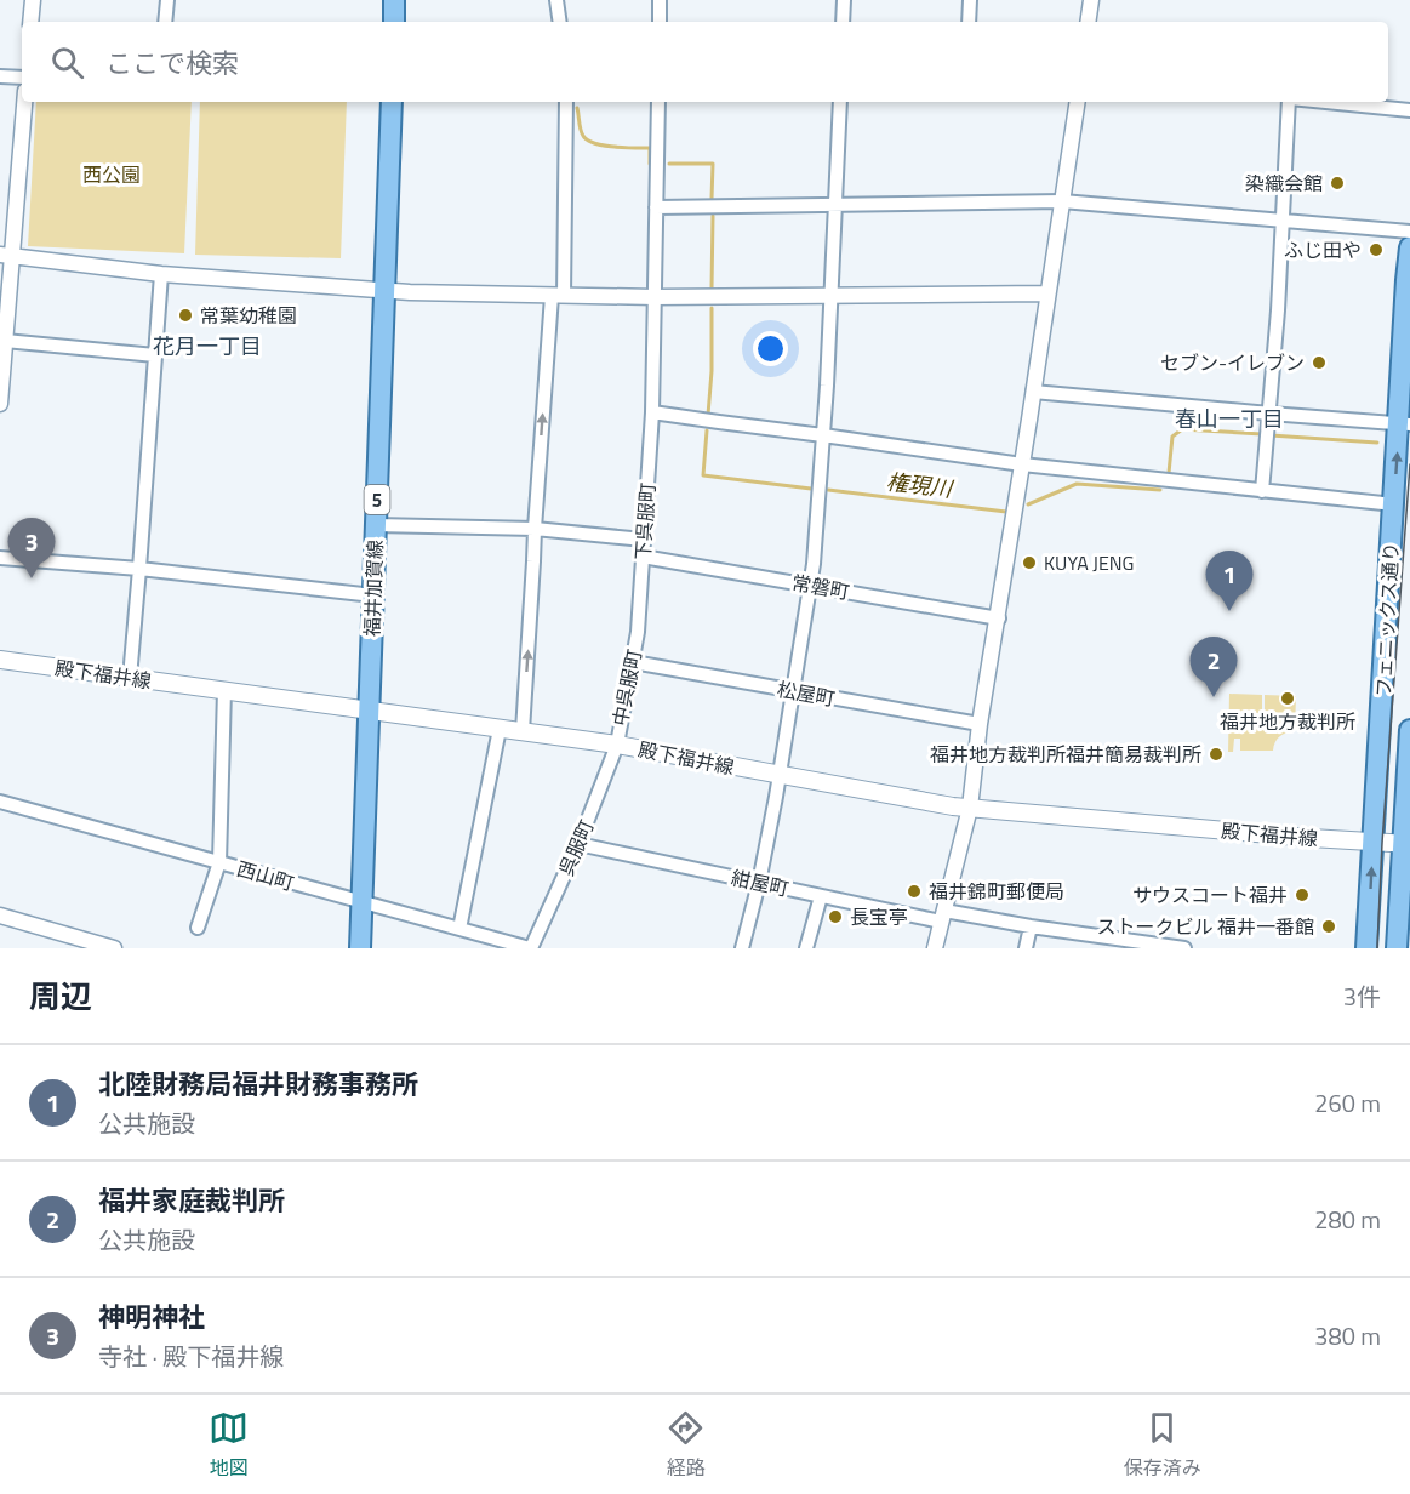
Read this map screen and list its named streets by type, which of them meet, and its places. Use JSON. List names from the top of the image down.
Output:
{
  "streets": {
    "main road": [
      "5",
      "福井加賀線",
      "フェニックス通り",
      "殿下福井線"
    ],
    "street": [
      "下呉服町",
      "常磐町",
      "中呉服町",
      "松屋町",
      "呉服町",
      "西山町",
      "紺屋町"
    ]
  },
  "crossings": [
    ["下呉服町", "常磐町"],
    ["下呉服町", "中呉服町"],
    ["福井加賀線", "殿下福井線"],
    ["福井加賀線", "西山町"],
    ["フェニックス通り", "殿下福井線"],
    ["殿下福井線", "中呉服町"],
    ["殿下福井線", "呉服町"],
    ["中呉服町", "松屋町"],
    ["中呉服町", "呉服町"],
    ["呉服町", "西山町"],
    ["呉服町", "紺屋町"]
  ],
  "districts": ["花月一丁目", "春山一丁目"],
  "water": ["権現川"],
  "parks": ["西公園"],
  "places": [
    "染織会館",
    "ふじ田や",
    "常葉幼稚園",
    "セブン-イレブン",
    "KUYA JENG",
    "福井地方裁判所",
    "福井地方裁判所福井簡易裁判所",
    "福井錦町郵便局",
    "サウスコート福井",
    "長宝亭",
    "ストークビル 福井一番館"
  ],
  "page": {
    "search": "ここで検索",
    "pins": ["3", "1", "2"],
    "heading": ["周辺", "3件"],
    "list": [
      {
        "mark": "1",
        "name": "北陸財務局福井財務事務所",
        "note": "公共施設",
        "value": "260 m"
      },
      {
        "mark": "2",
        "name": "福井家庭裁判所",
        "note": "公共施設",
        "value": "280 m"
      },
      {
        "mark": "3",
        "name": "神明神社",
        "note": "寺社 · 殿下福井線",
        "value": "380 m"
      }
    ],
    "nav": ["地図", "経路", "保存済み"]
  }
}
